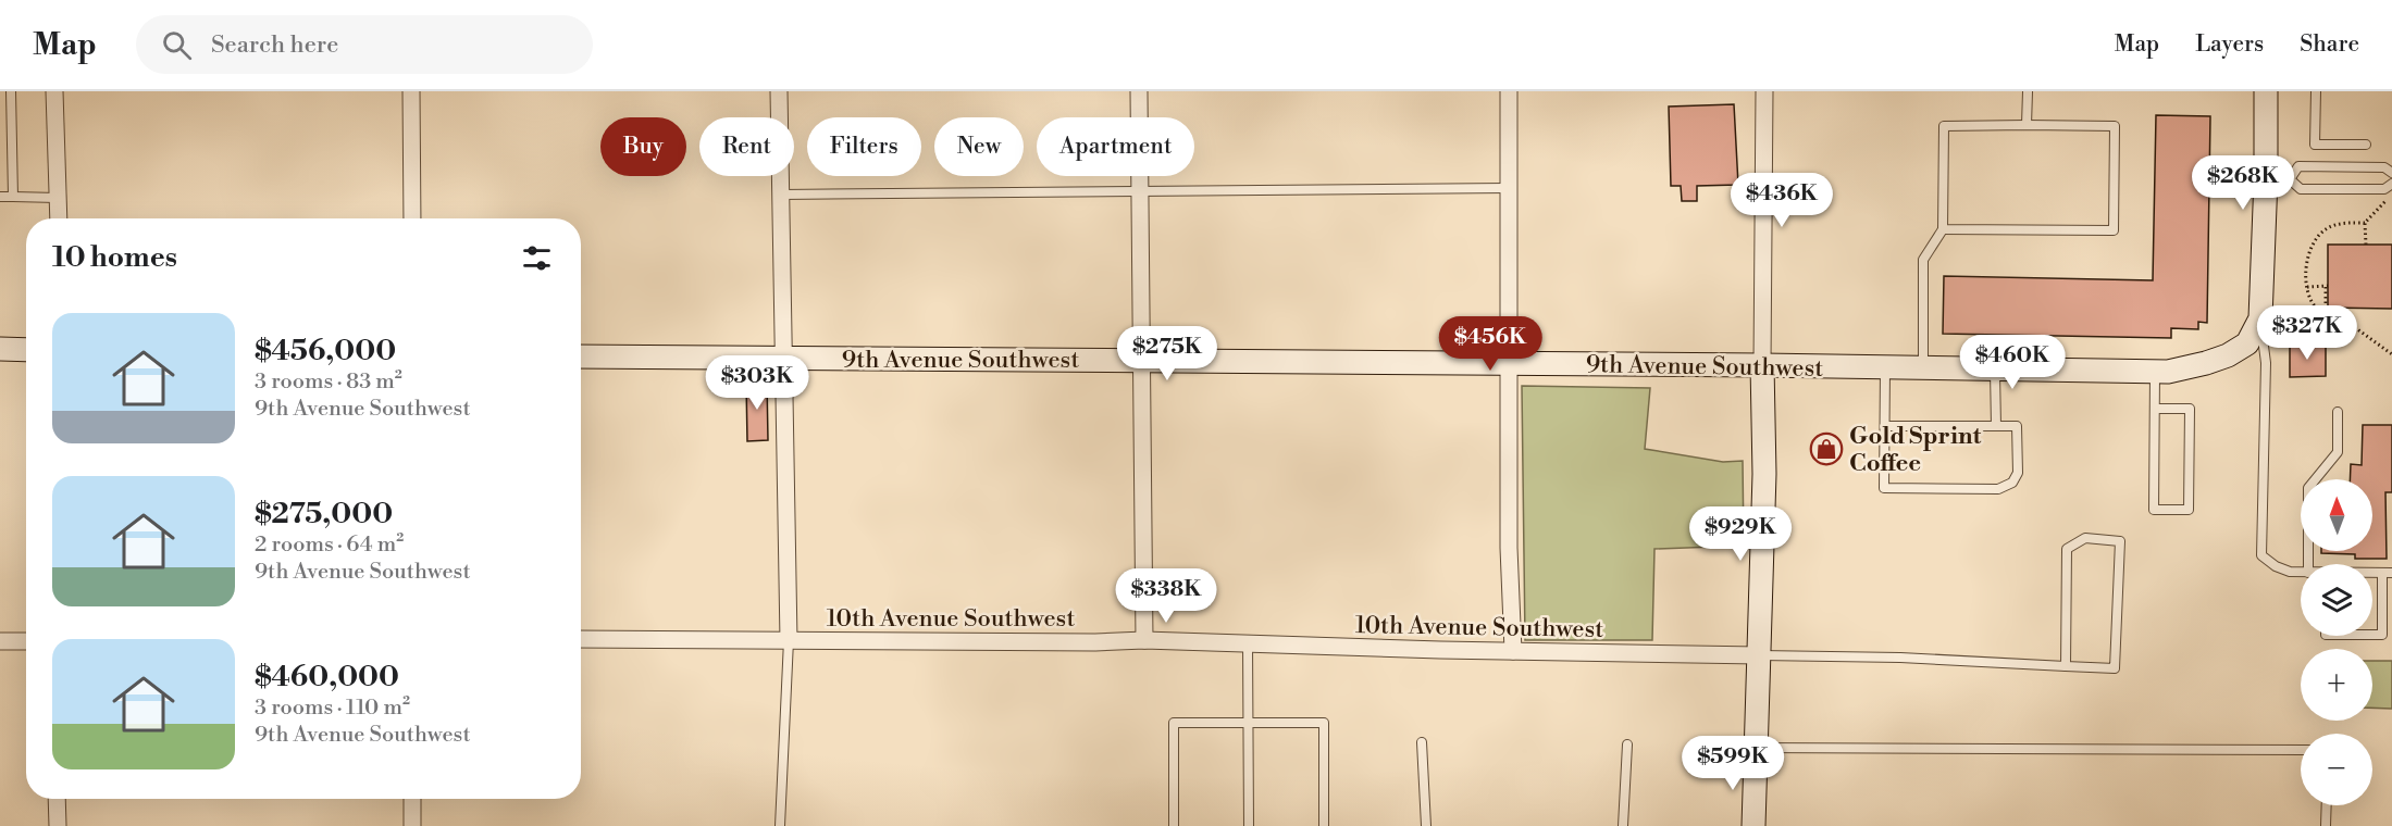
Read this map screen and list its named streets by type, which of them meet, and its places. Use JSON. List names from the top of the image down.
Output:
{
  "streets": {
    "street": ["9th Avenue Southwest", "10th Avenue Southwest"]
  },
  "places": {
    "shop": ["Gold Sprint Coffee"]
  },
  "north": "top",
  "page": {
    "header": "Map",
    "search": "Search here",
    "nav": ["Map", "Layers", "Share"],
    "chip": [
      "Buy",
      "Rent",
      "Filters",
      "New",
      "Apartment"
    ],
    "price": [
      "$268K",
      "$436K",
      "$327K",
      "$456K",
      "$275K",
      "$460K",
      "$303K",
      "$929K",
      "$338K",
      "$599K"
    ],
    "heading": "10 homes",
    "list": [
      {
        "name": "$456,000",
        "note": "3 rooms · 83 m² · 9th Avenue Southwest"
      },
      {
        "name": "$275,000",
        "note": "2 rooms · 64 m² · 9th Avenue Southwest"
      },
      {
        "name": "$460,000",
        "note": "3 rooms · 110 m² · 9th Avenue Southwest"
      }
    ],
    "map_buttons": ["+", "−"]
  }
}
